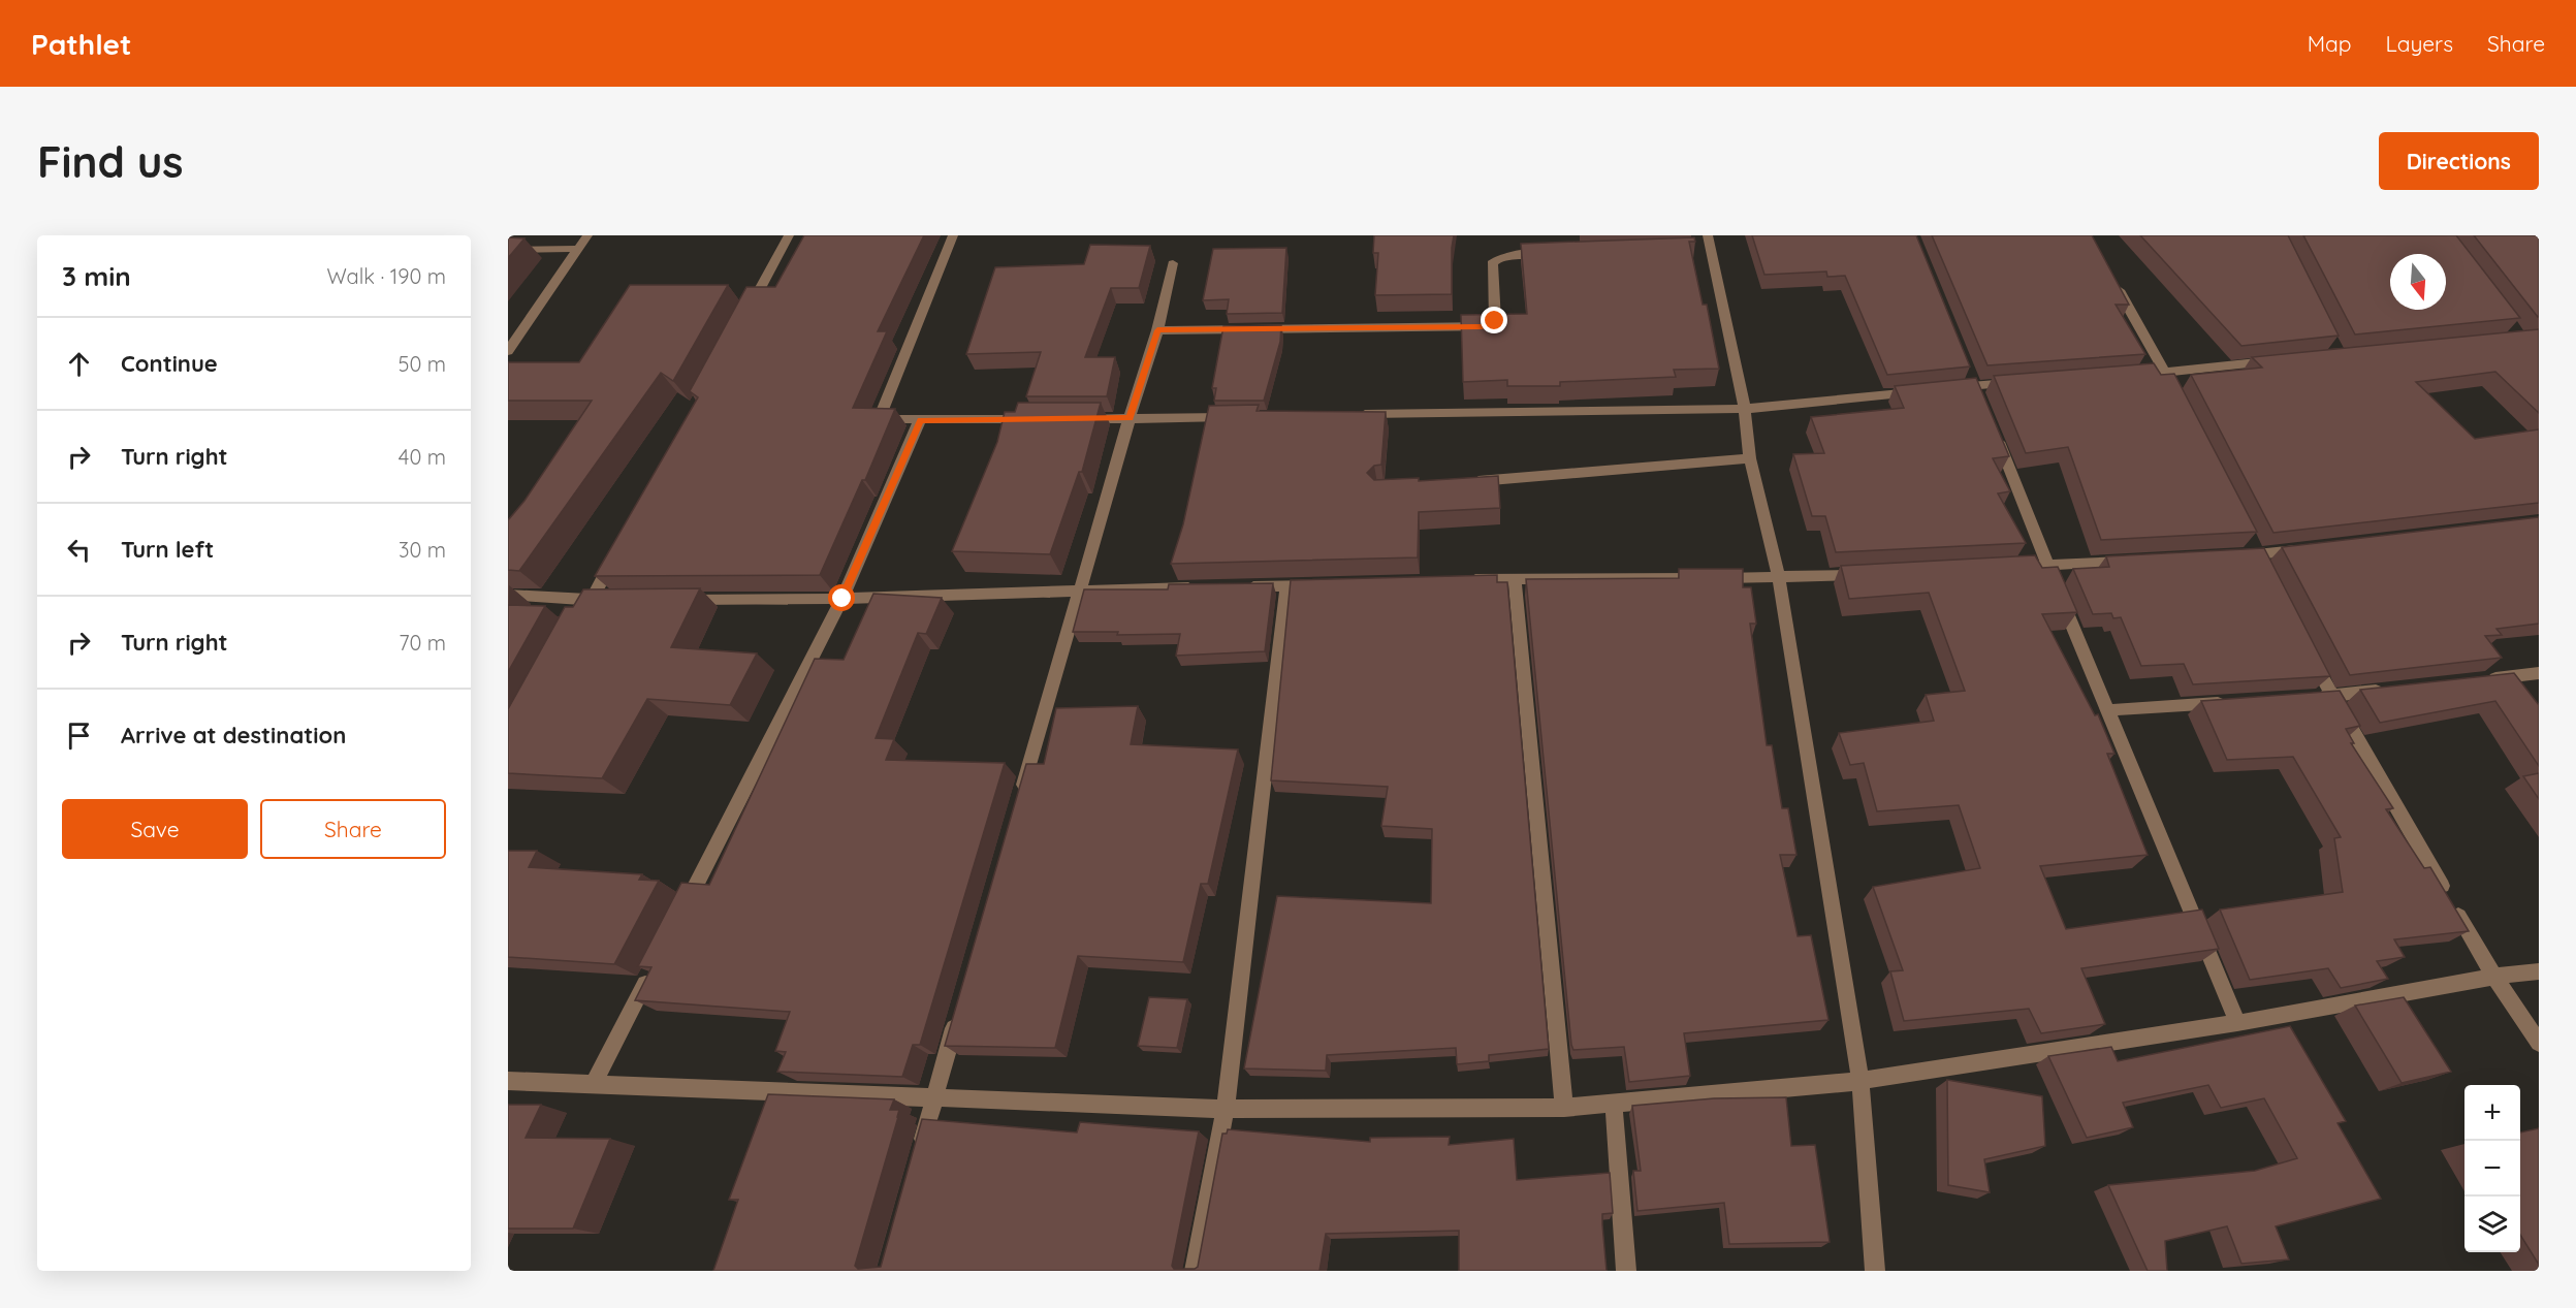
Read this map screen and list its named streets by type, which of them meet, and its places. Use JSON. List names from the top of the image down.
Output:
{
  "north": "bottom",
  "page": {
    "header": "Pathlet",
    "nav": ["Map", "Layers", "Share"],
    "buttons": [
      "Directions",
      ["Save", "Share"]
    ],
    "title": "Find us",
    "heading": ["3 min", "Walk · 190 m"],
    "list": [
      ["Continue", "50 m"],
      ["Turn right", "40 m"],
      ["Turn left", "30 m"],
      ["Turn right", "70 m"],
      "Arrive at destination"
    ],
    "map_buttons": ["+", "−"]
  }
}
